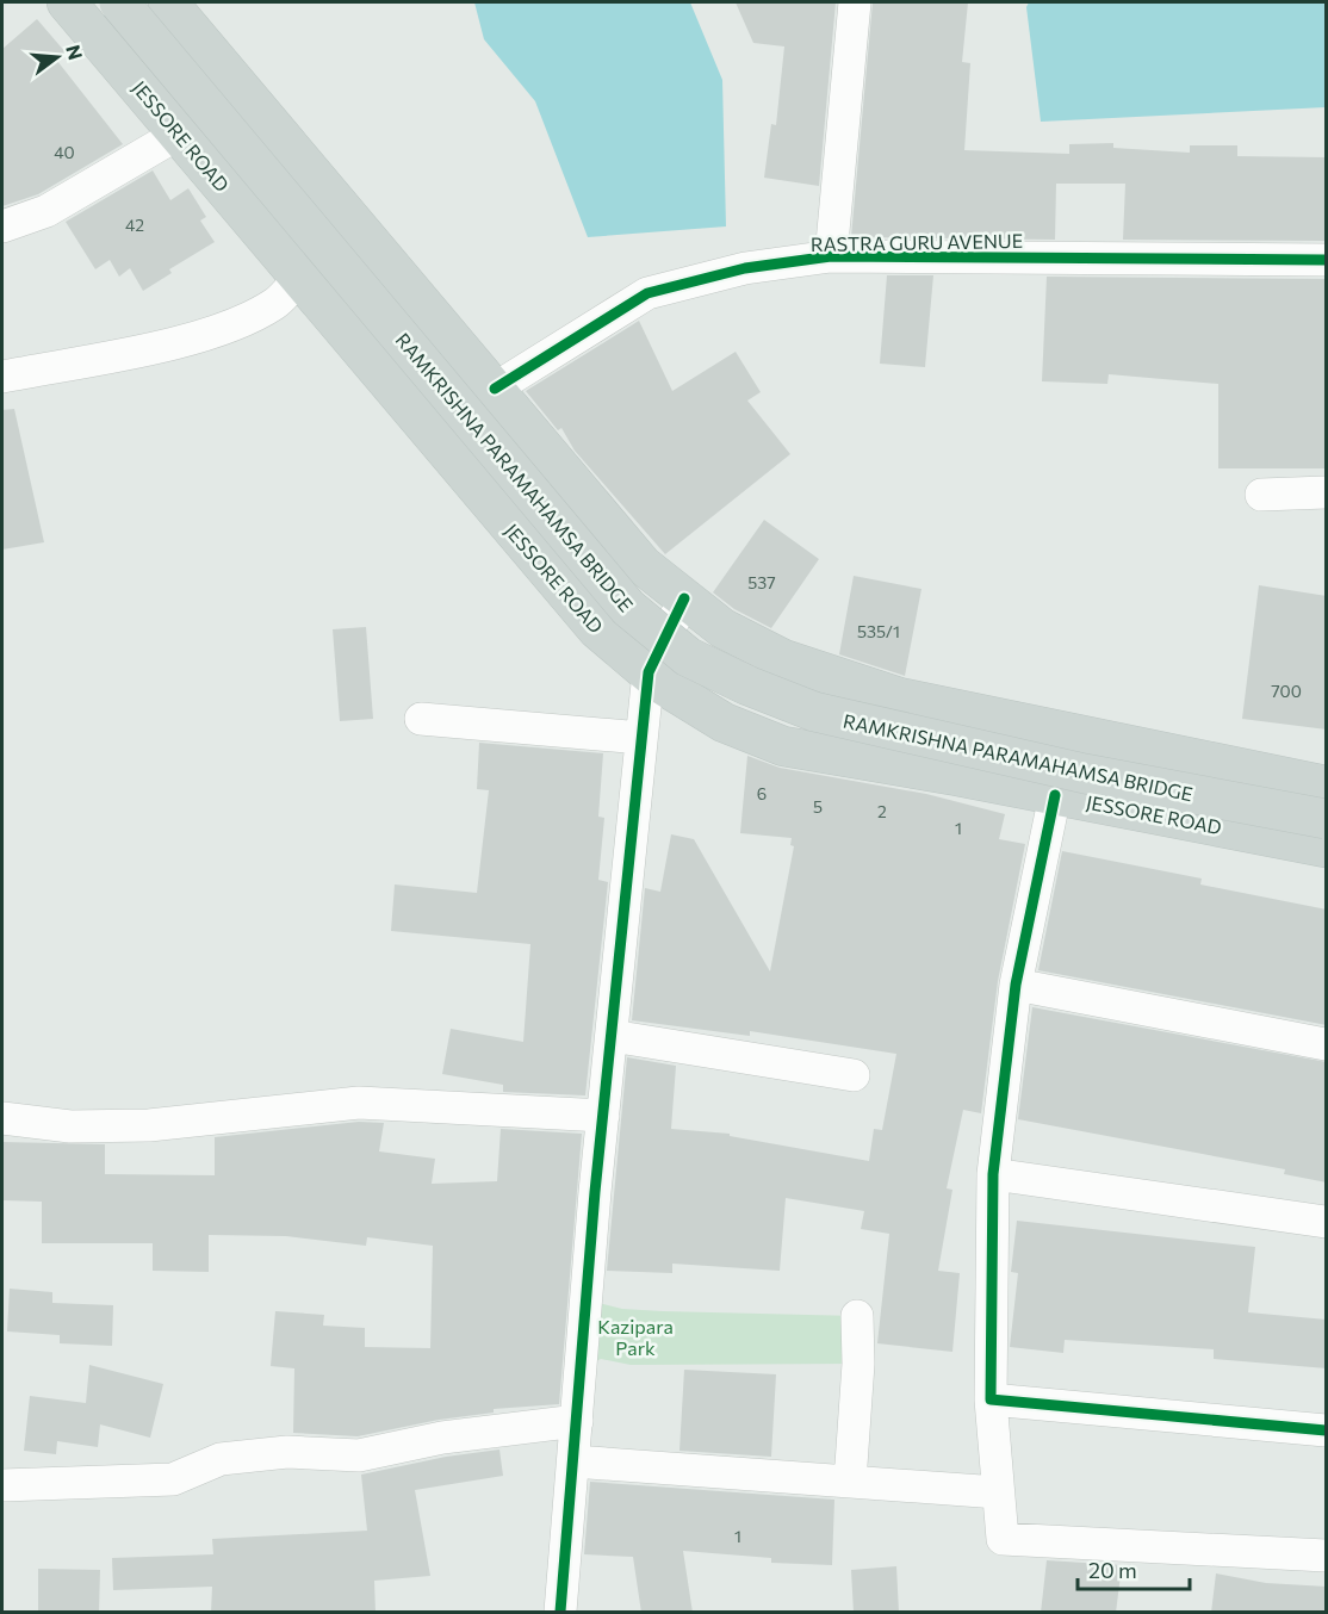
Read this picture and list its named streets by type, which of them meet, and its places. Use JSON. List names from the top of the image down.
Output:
{
  "streets": {
    "main road": ["JESSORE ROAD", "RAMKRISHNA PARAMAHAMSA BRIDGE"],
    "street": ["RASTRA GURU AVENUE"]
  },
  "parks": ["Kazipara Park"],
  "house_numbers": [
    "40",
    "42",
    "537",
    "535/1",
    "700",
    "6",
    "5",
    "2",
    "1",
    "1"
  ],
  "scale_bar": "20 m",
  "north": "right"
}
